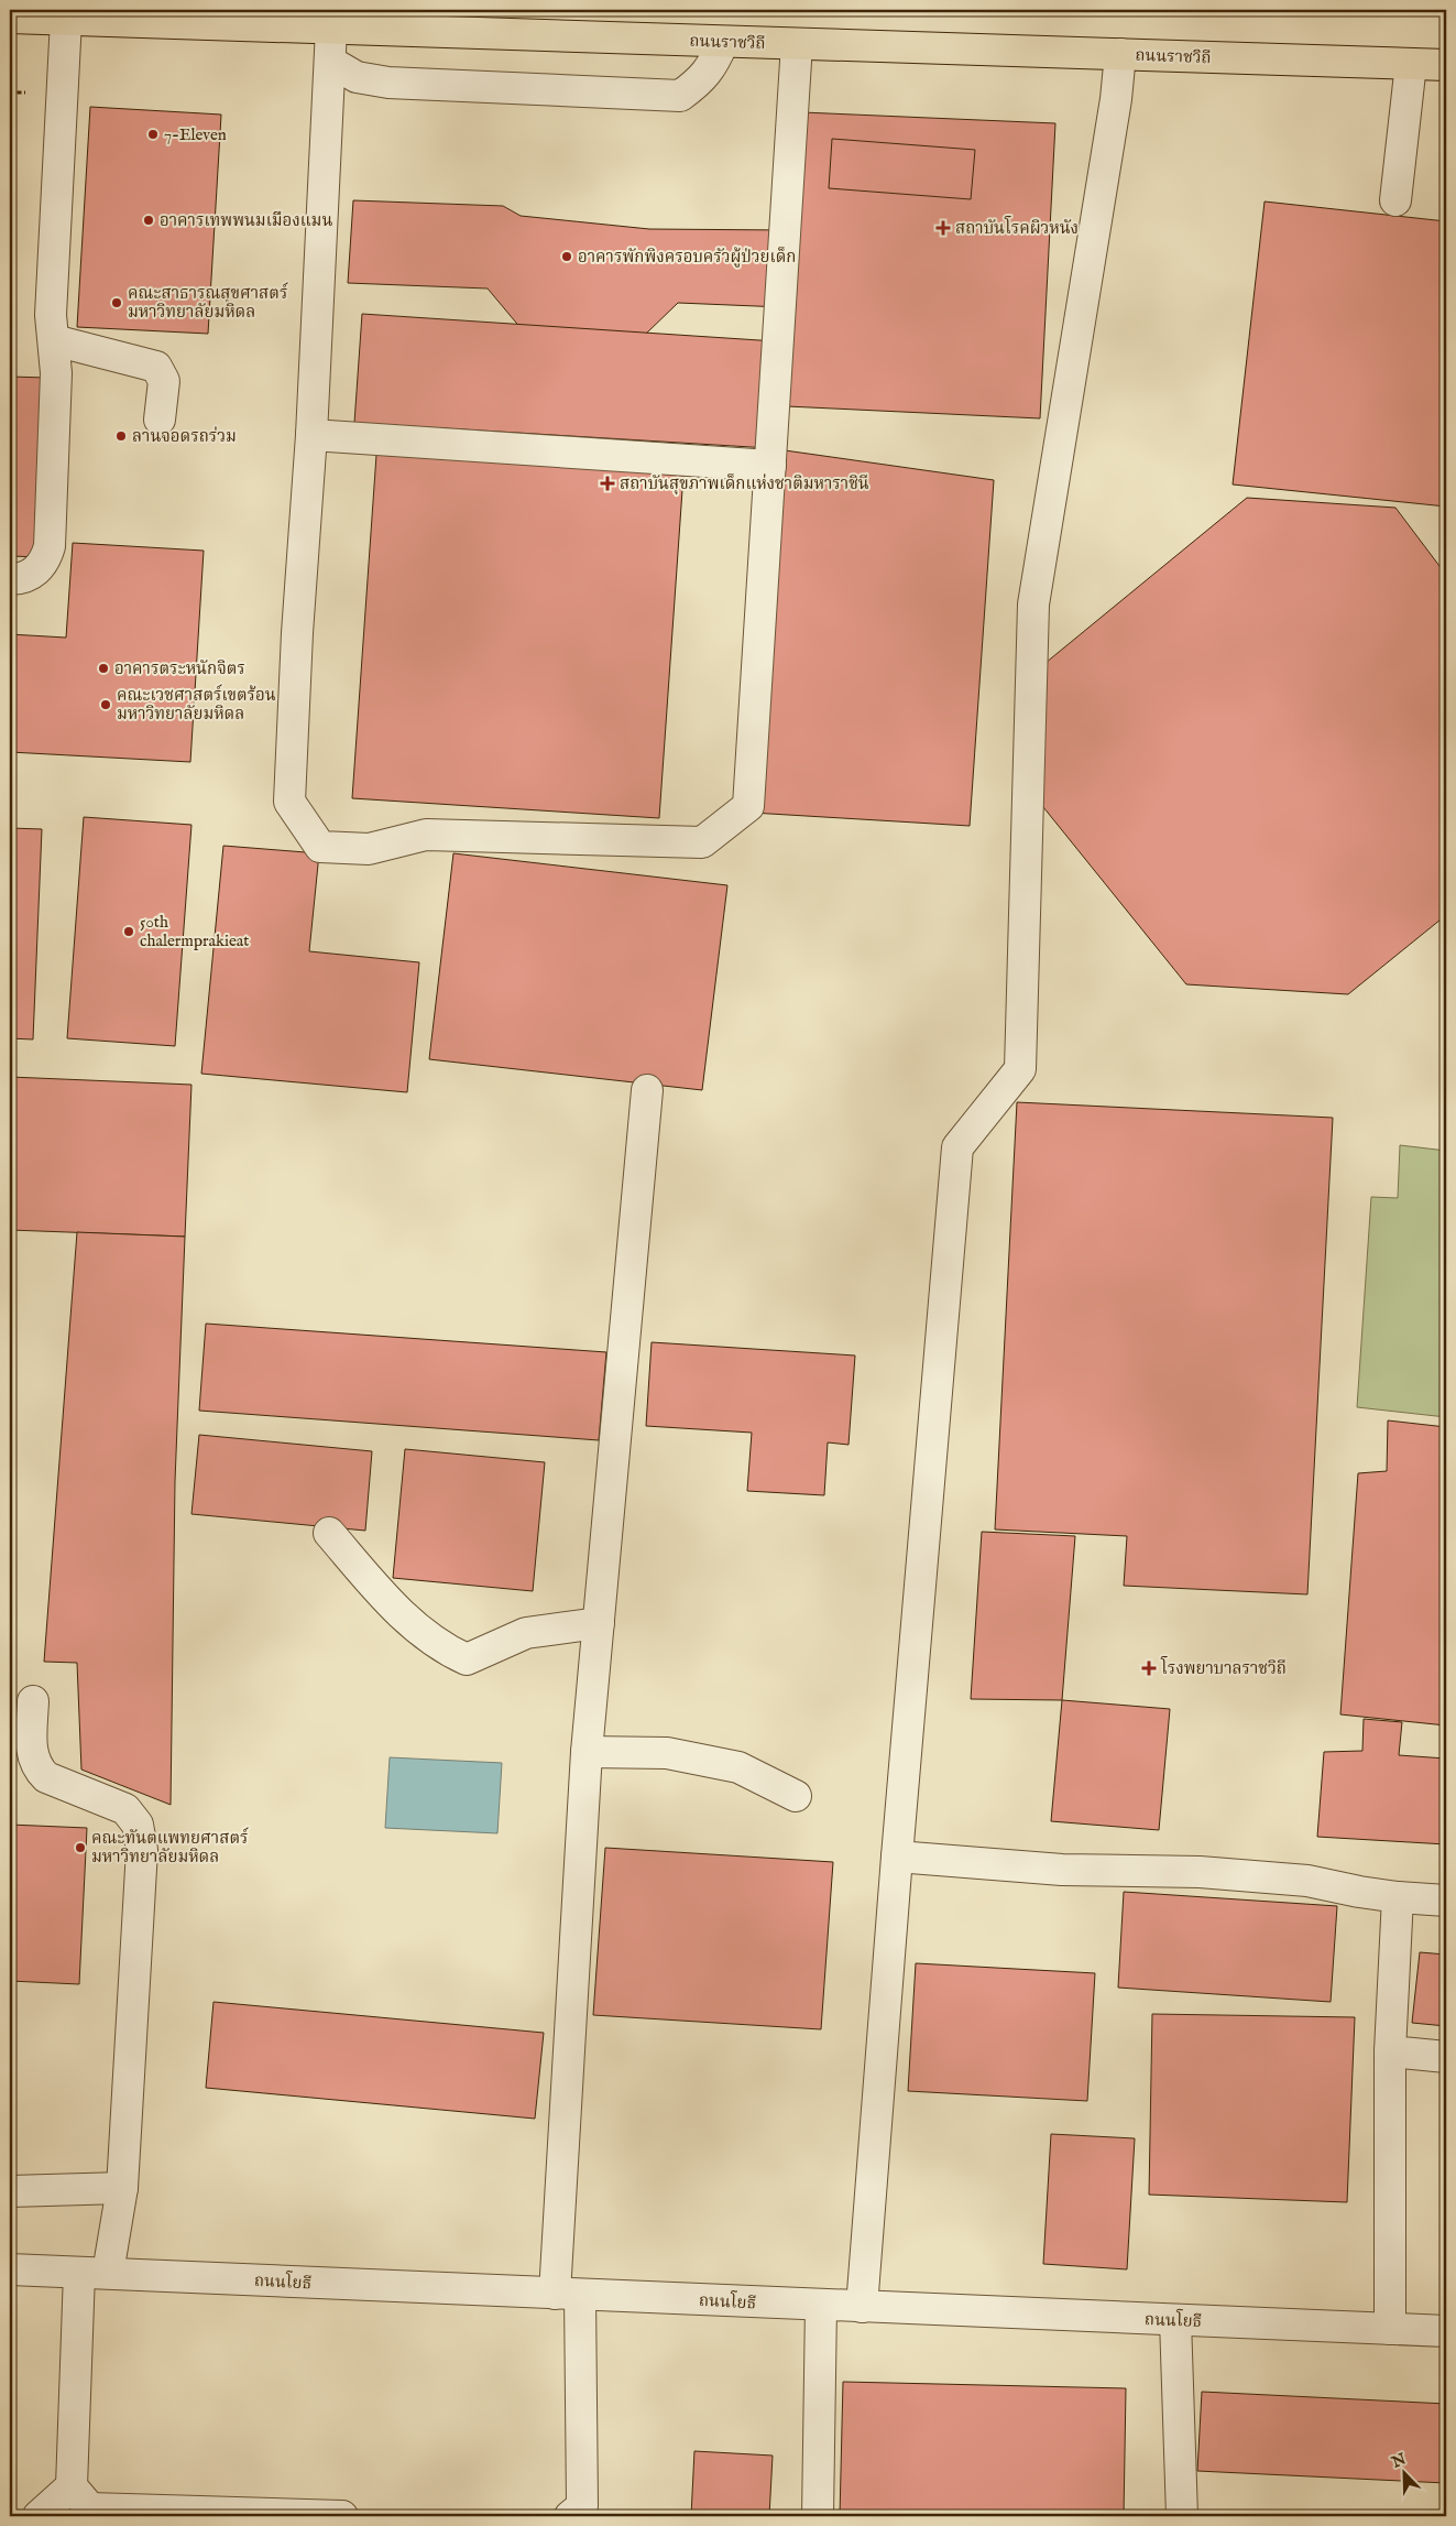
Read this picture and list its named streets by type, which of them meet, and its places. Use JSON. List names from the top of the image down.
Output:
{
  "streets": {
    "main road": ["ถนนราชวิถี"],
    "street": ["ถนนโยธี"]
  },
  "places": {
    "other": [
      "7-Eleven",
      "อาคารเทพพนมเมืองแมน",
      "อาคารพักพิงครอบครัวผู้ป่วยเด็ก",
      "คณะสาธารณสุขศาสตร์ มหาวิทยาลัยมหิดล",
      "ลานจอดรถร่วม",
      "อาคารตระหนักจิตร",
      "คณะเวชศาสตร์เขตร้อน มหาวิทยาลัยมหิดล",
      "50th chalermprakieat",
      "คณะทันตแพทยศาสตร์ มหาวิทยาลัยมหิดล"
    ],
    "health": ["สถาบันโรคผิวหนัง", "สถาบันสุขภาพเด็กแห่งชาติมหาราชินี", "โรงพยาบาลราชวิถี"]
  },
  "north": "top left"
}
